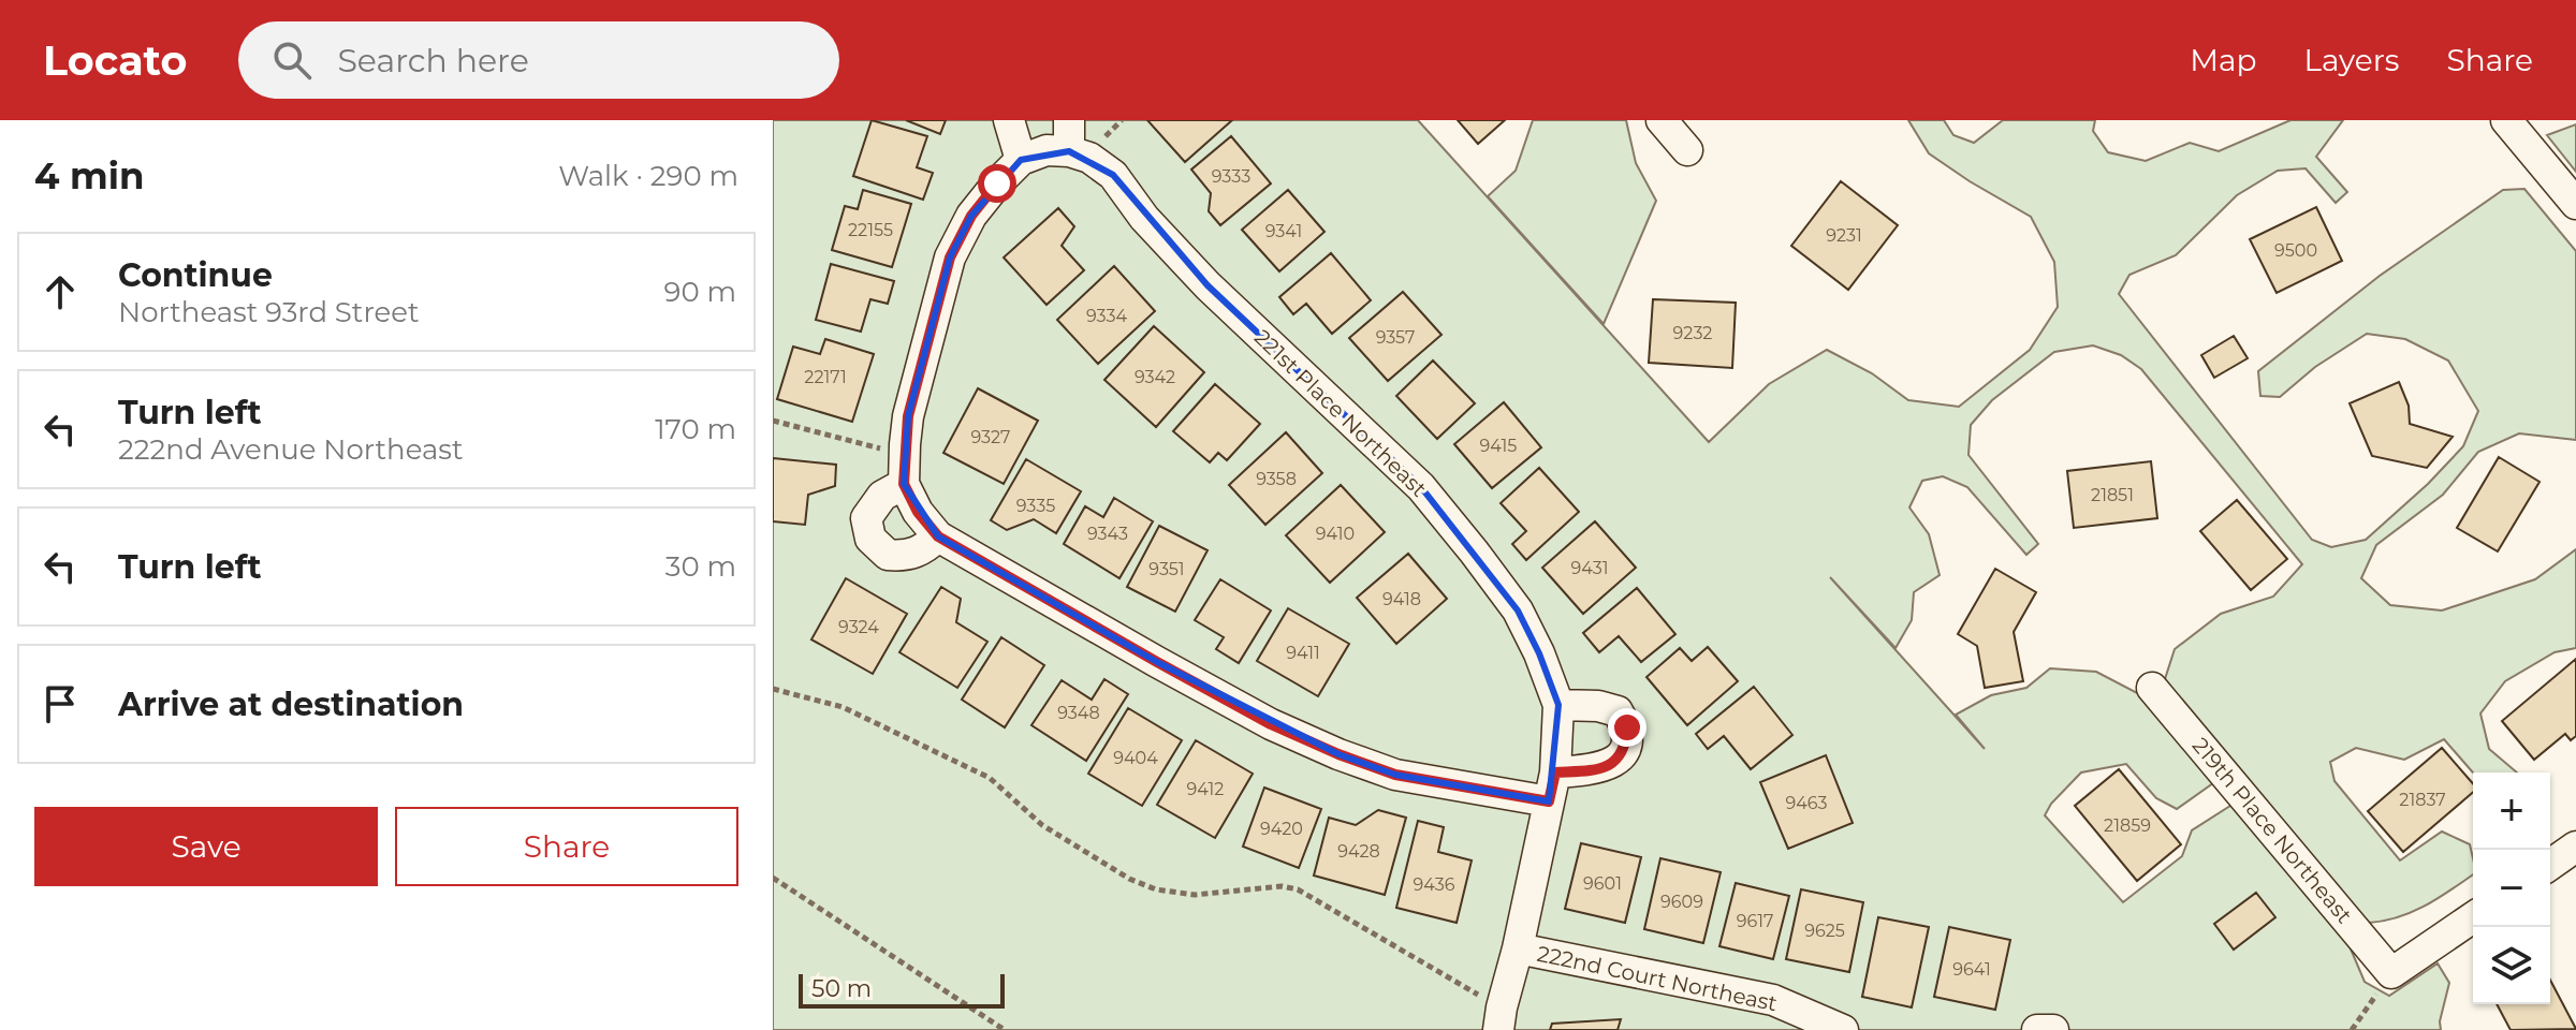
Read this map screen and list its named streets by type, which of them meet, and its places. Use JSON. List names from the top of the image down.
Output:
{
  "streets": {
    "street": ["221st Place Northeast", "219th Place Northeast", "222nd Court Northeast"]
  },
  "crossings": [
    ["221st Place Northeast", "222nd Court Northeast"]
  ],
  "house_numbers": [
    "9333",
    "22155",
    "9341",
    "9231",
    "9500",
    "9334",
    "9232",
    "9357",
    "22171",
    "9342",
    "9327",
    "9415",
    "9358",
    "21851",
    "9335",
    "9343",
    "9410",
    "9431",
    "9351",
    "9418",
    "9324",
    "9411",
    "9348",
    "9404",
    "9412",
    "21837",
    "9463",
    "21859",
    "9420",
    "9428",
    "9601",
    "9436",
    "9609",
    "9617",
    "9625",
    "9641"
  ],
  "scale_bar": "50 m",
  "page": {
    "header": "Locato",
    "search": "Search here",
    "nav": ["Map", "Layers", "Share"],
    "heading": ["4 min", "Walk · 290 m"],
    "list": [
      ["Continue", "Northeast 93rd Street", "90 m"],
      ["Turn left", "222nd Avenue Northeast", "170 m"],
      ["Turn left", "30 m"],
      "Arrive at destination"
    ],
    "map_buttons": ["+", "−"],
    "buttons": ["Save", "Share"],
    "scale": "50 m"
  }
}
